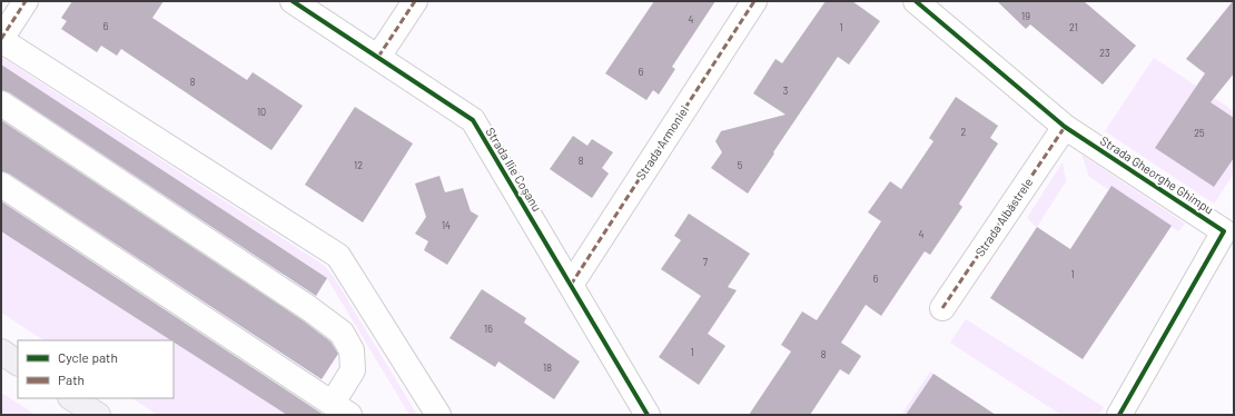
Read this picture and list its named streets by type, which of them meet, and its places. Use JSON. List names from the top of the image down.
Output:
{
  "streets": {
    "street": [
      "Strada Armoniei",
      "Strada Ilie Coșanu",
      "Strada Gheorghe Ghimpu",
      "Strada Albăstrele"
    ]
  },
  "crossings": [
    ["Strada Armoniei", "Strada Ilie Coșanu"],
    ["Strada Gheorghe Ghimpu", "Strada Albăstrele"]
  ],
  "house_numbers": [
    "19",
    "4",
    "6",
    "1",
    "21",
    "23",
    "6",
    "8",
    "3",
    "10",
    "2",
    "25",
    "8",
    "12",
    "5",
    "14",
    "4",
    "7",
    "1",
    "6",
    "16",
    "1",
    "8",
    "18"
  ],
  "legend": ["Cycle path", "Path"]
}
